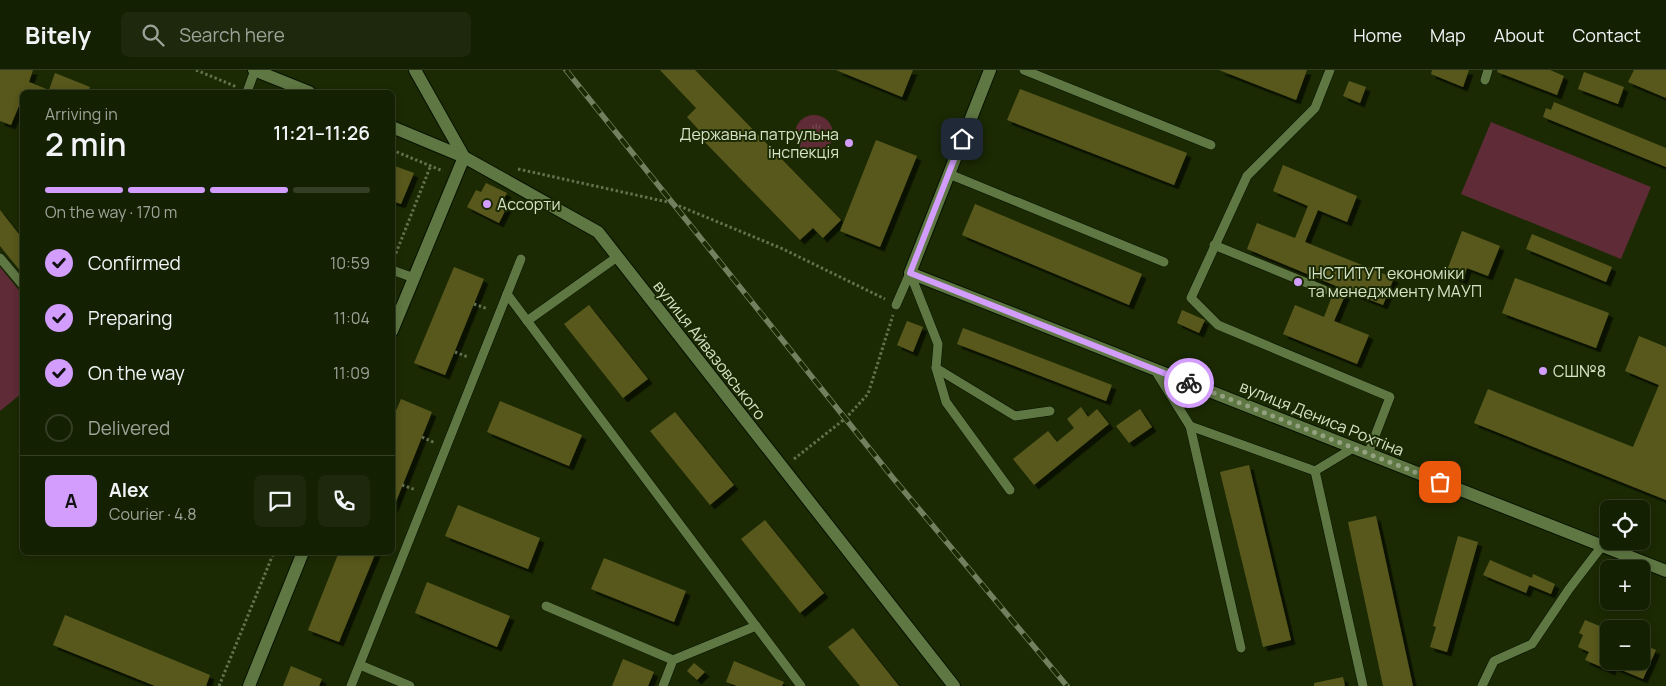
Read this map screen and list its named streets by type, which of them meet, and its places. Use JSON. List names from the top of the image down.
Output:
{
  "streets": {
    "street": ["вулиця Айвазовського", "вулиця Дениса Рохтіна"]
  },
  "places": [
    "Державна патрульна інспекція",
    "Ассорти",
    "ІНСТИТУТ економіки та менеджменту МАУП",
    "СШ№8"
  ],
  "page": {
    "header": "Bitely",
    "search": "Search here",
    "nav": [
      "Home",
      "Map",
      "About",
      "Contact"
    ],
    "heading": ["2 min", "Arriving in", "11:21–11:26"],
    "panel": ["Alex", "Courier · 4.8"],
    "bar": "On the way · 170 m",
    "list": [
      ["Confirmed", "10:59"],
      ["Preparing", "11:04"],
      ["On the way", "11:09"],
      "Delivered"
    ],
    "round": "A",
    "map_buttons": ["+", "−"]
  }
}
